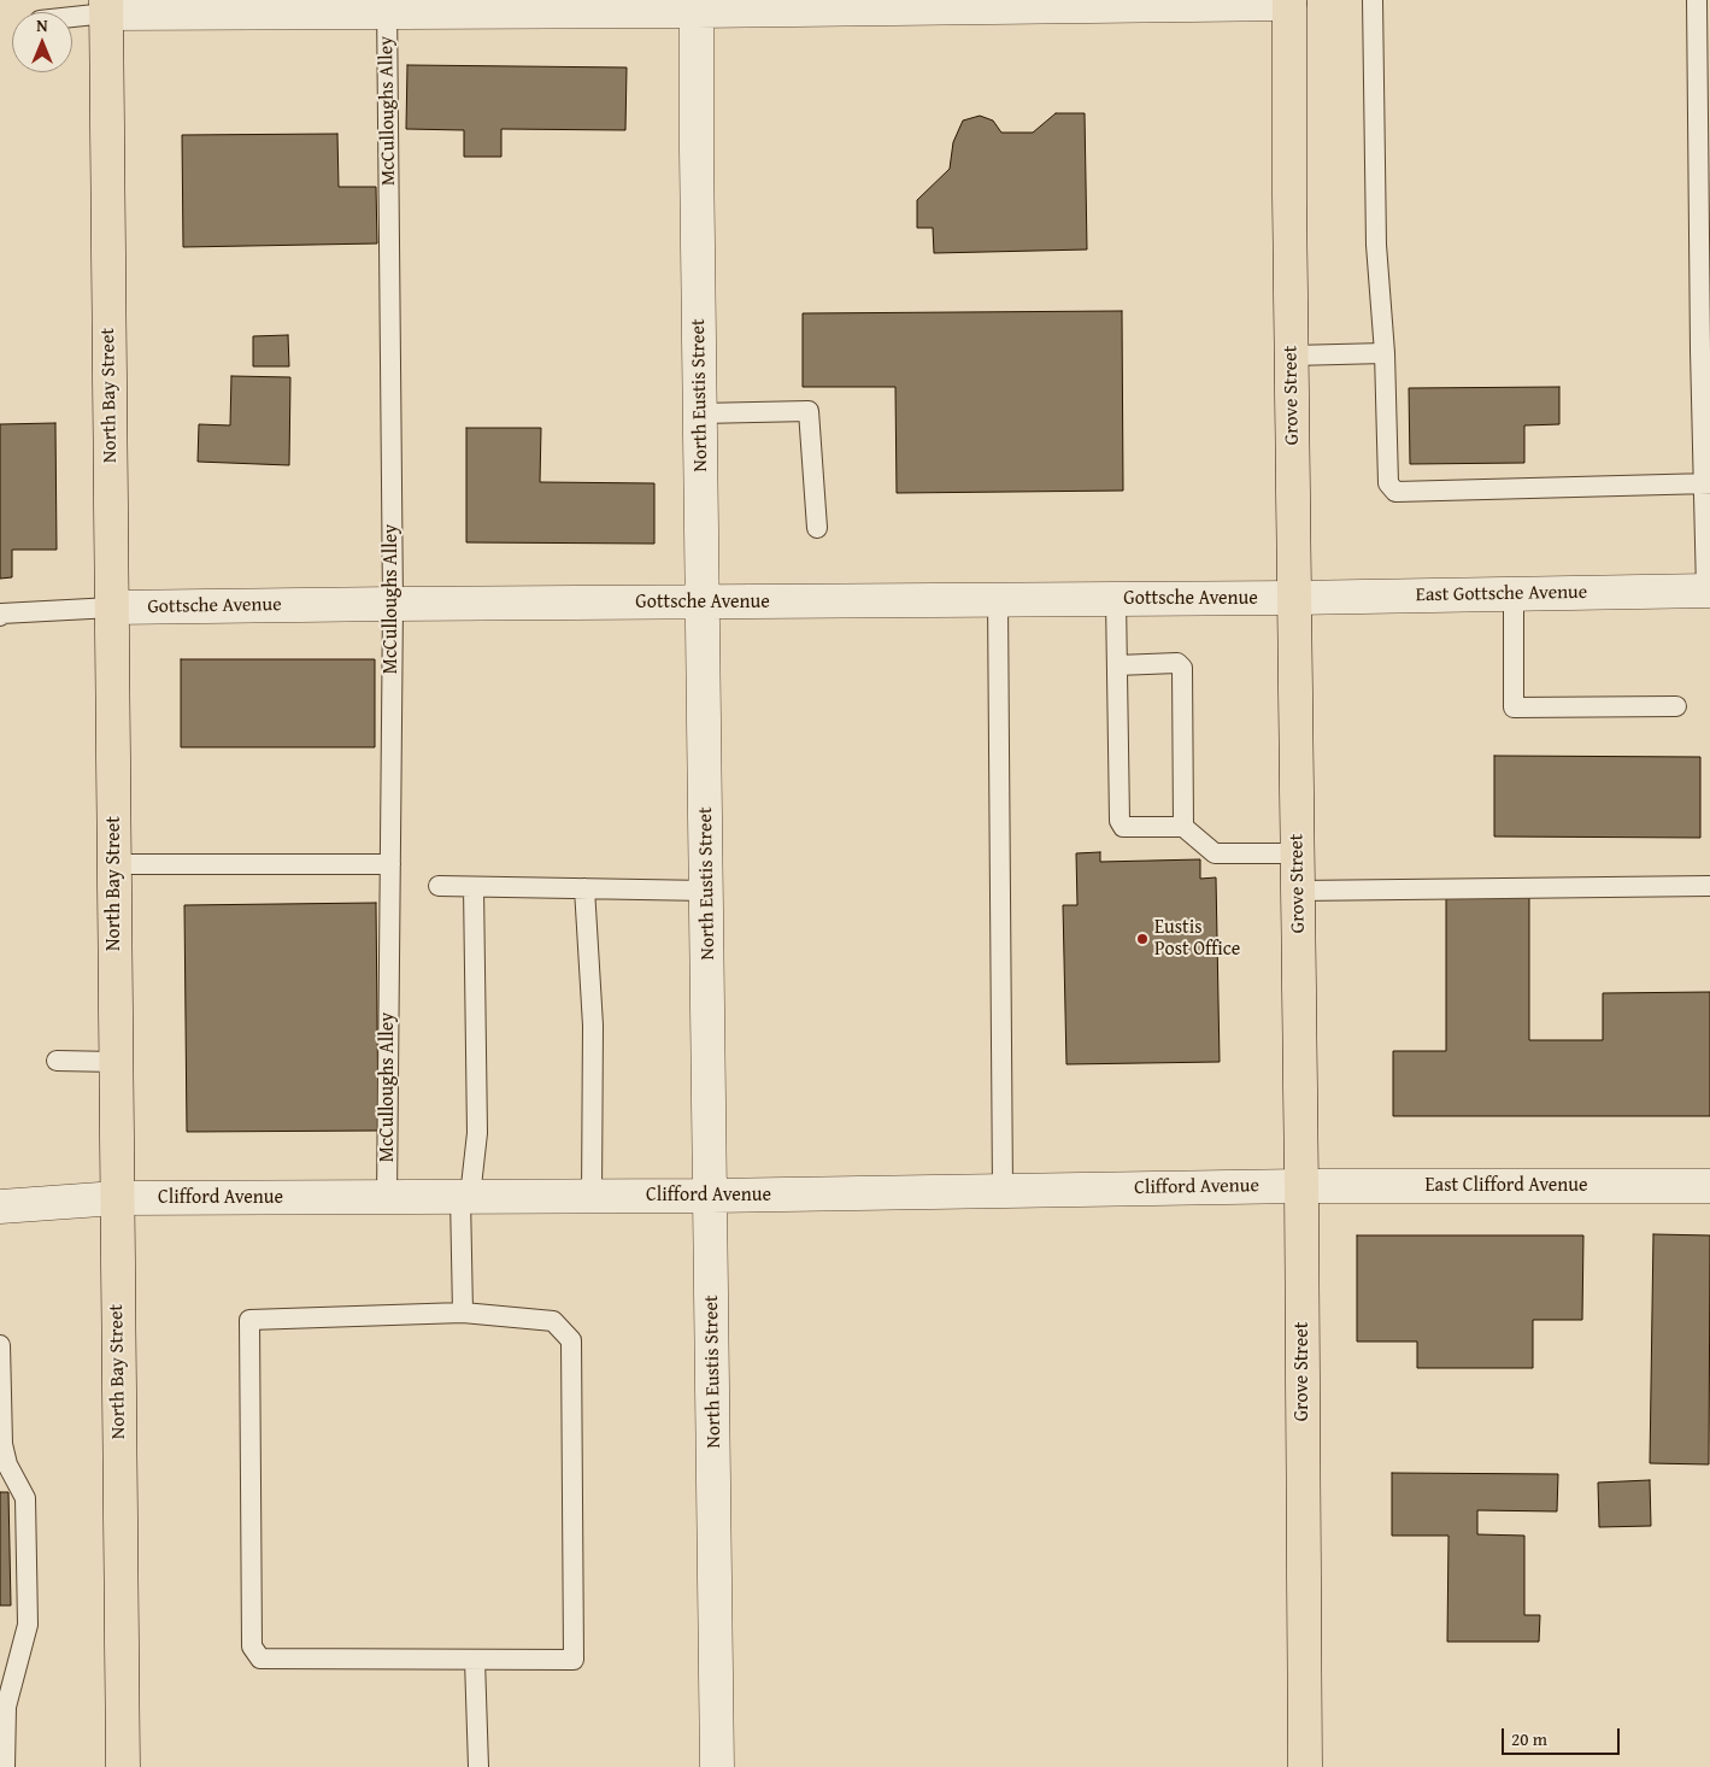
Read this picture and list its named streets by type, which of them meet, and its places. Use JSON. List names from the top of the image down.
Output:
{
  "streets": {
    "main road": ["North Bay Street", "Grove Street"],
    "street": [
      "North Eustis Street",
      "East Gottsche Avenue",
      "Gottsche Avenue",
      "East Clifford Avenue",
      "Clifford Avenue"
    ],
    "lane": ["McCulloughs Alley"]
  },
  "crossings": [
    ["McCulloughs Alley", "Gottsche Avenue"],
    ["McCulloughs Alley", "Clifford Avenue"],
    ["North Bay Street", "Gottsche Avenue"],
    ["North Bay Street", "Clifford Avenue"],
    ["North Eustis Street", "Gottsche Avenue"],
    ["North Eustis Street", "Clifford Avenue"],
    ["Grove Street", "East Gottsche Avenue"],
    ["Grove Street", "Gottsche Avenue"],
    ["Grove Street", "East Clifford Avenue"],
    ["Grove Street", "Clifford Avenue"],
    ["East Gottsche Avenue", "Gottsche Avenue"],
    ["East Clifford Avenue", "Clifford Avenue"]
  ],
  "places": ["Eustis Post Office"],
  "scale_bar": "20 m",
  "north": "top"
}
